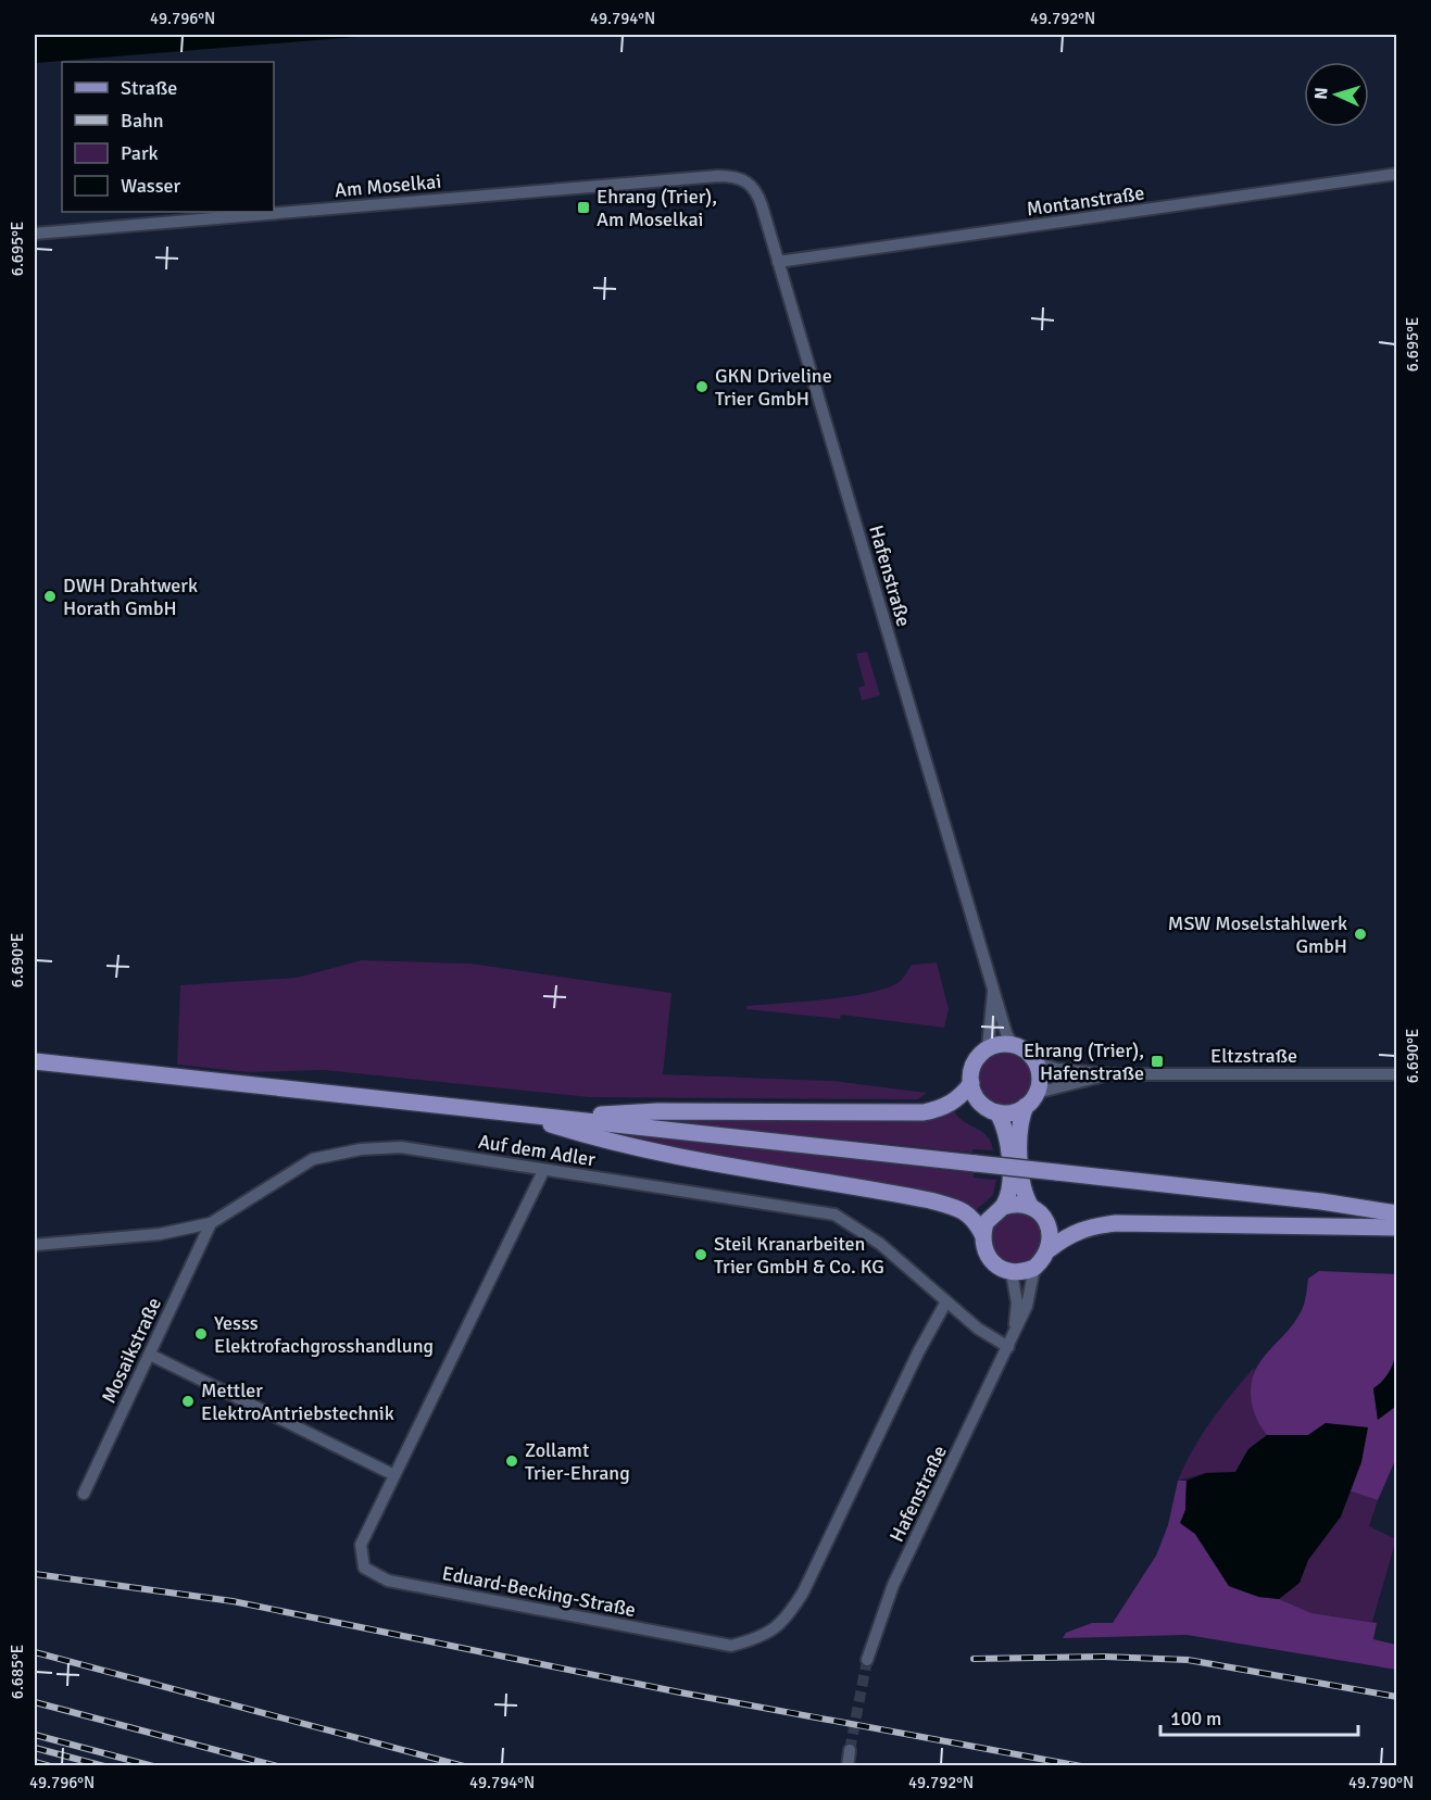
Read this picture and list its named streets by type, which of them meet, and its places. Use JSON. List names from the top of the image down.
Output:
{
  "streets": {
    "street": [
      "Am Moselkai",
      "Montanstraße",
      "Hafenstraße",
      "Eltzstraße",
      "Auf dem Adler",
      "Mosaikstraße",
      "Eduard-Becking-Straße"
    ]
  },
  "crossings": [
    ["Am Moselkai", "Hafenstraße"],
    ["Montanstraße", "Hafenstraße"],
    ["Hafenstraße", "Eltzstraße"],
    ["Hafenstraße", "Auf dem Adler"],
    ["Auf dem Adler", "Mosaikstraße"],
    ["Auf dem Adler", "Eduard-Becking-Straße"]
  ],
  "places": {
    "transit": ["Ehrang (Trier), Am Moselkai", "Ehrang (Trier), Hafenstraße"],
    "other": [
      "GKN Driveline Trier GmbH",
      "DWH Drahtwerk Horath GmbH",
      "MSW Moselstahlwerk GmbH",
      "Steil Kranarbeiten Trier GmbH & Co. KG",
      "Yesss Elektrofachgrosshandlung",
      "Mettler ElektroAntriebstechnik",
      "Zollamt Trier-Ehrang"
    ]
  },
  "legend": [
    "Straße",
    "Bahn",
    "Park",
    "Wasser"
  ],
  "scale_bar": "100 m",
  "north": "left",
  "coordinates": [
    "49.796°N",
    "49.794°N",
    "49.792°N",
    "6.695°E",
    "6.690°E",
    "6.685°E",
    "49.790°N"
  ]
}
